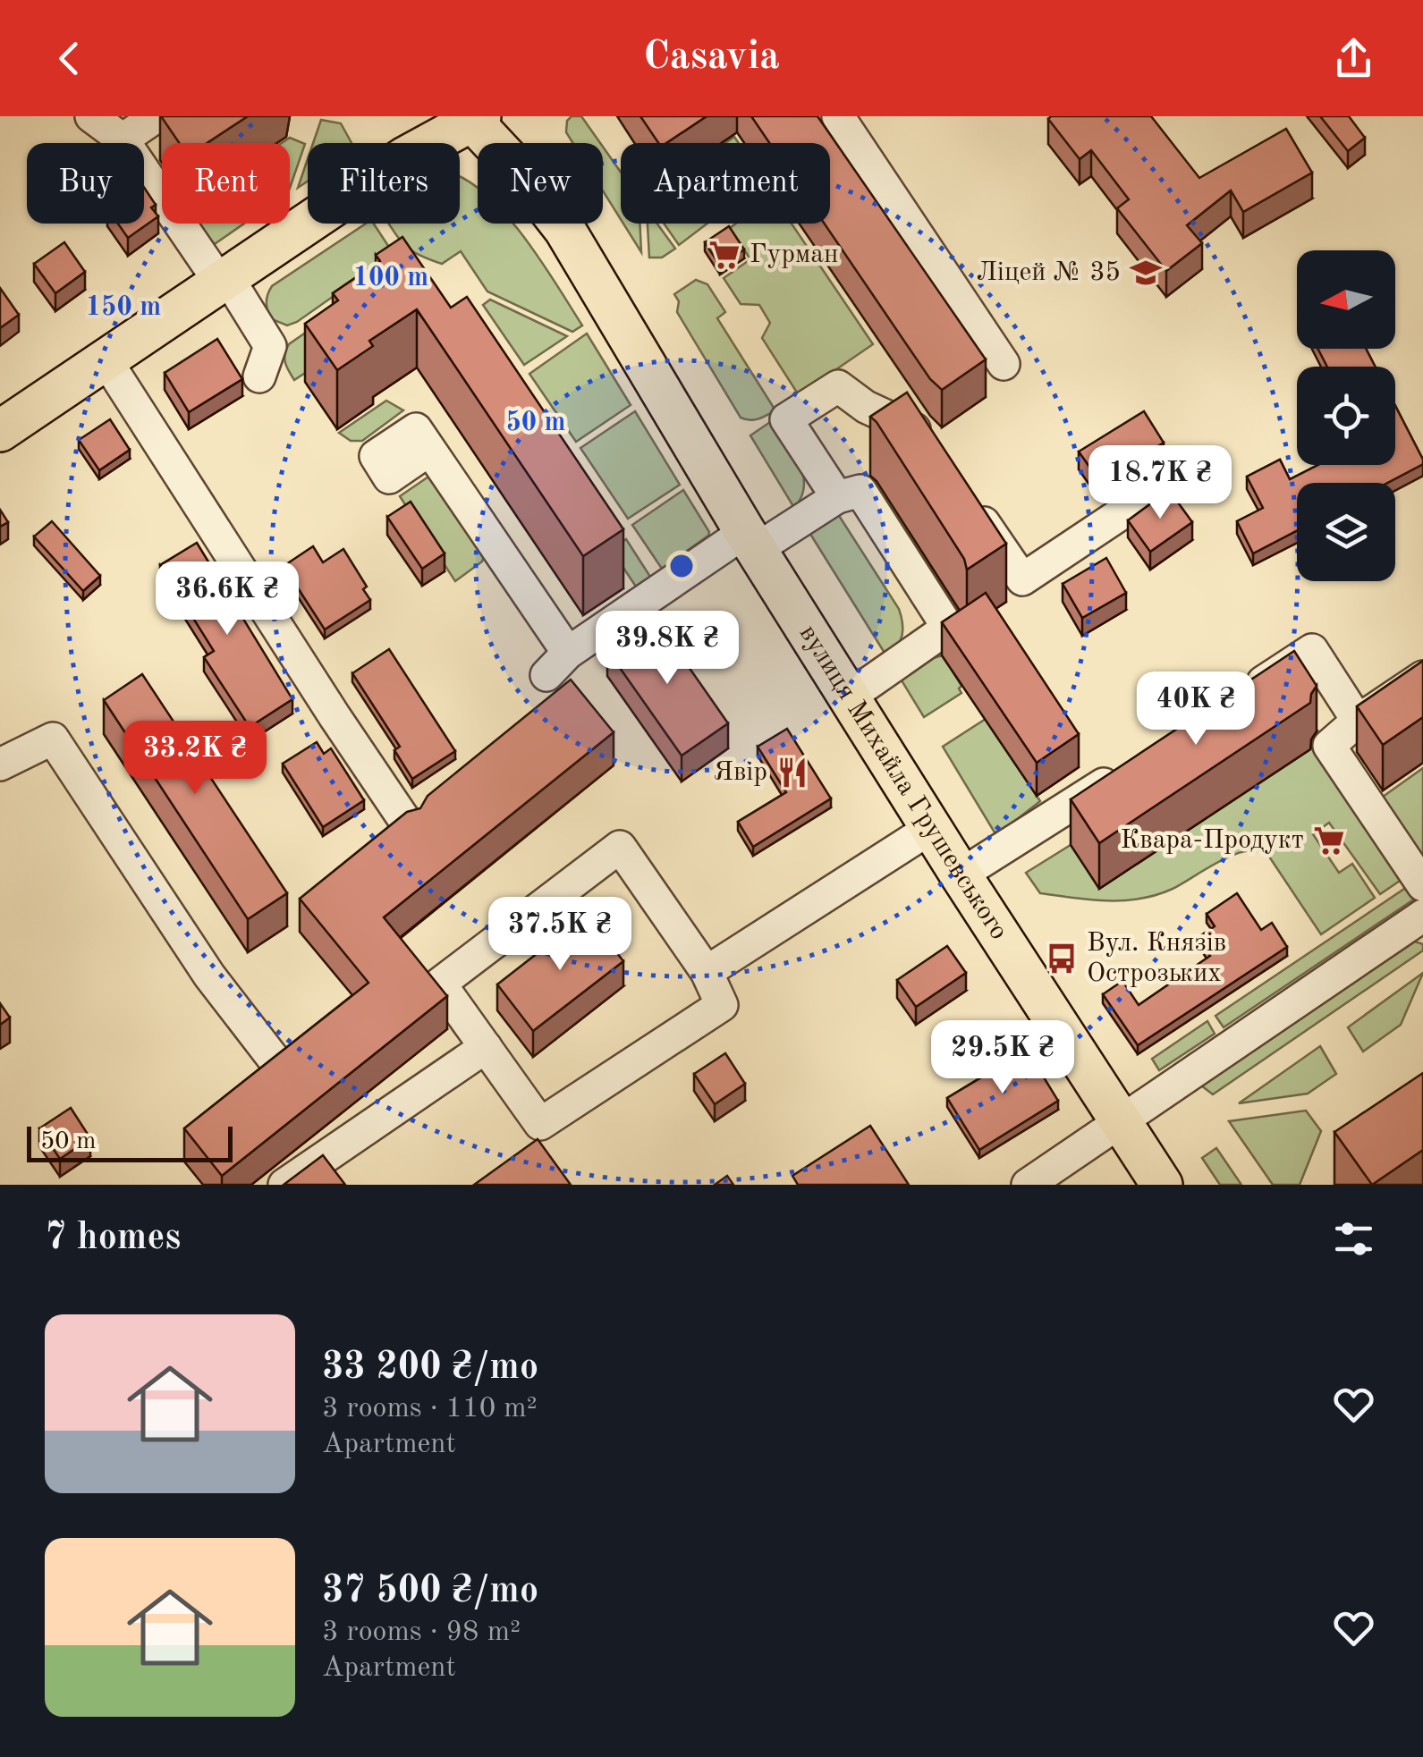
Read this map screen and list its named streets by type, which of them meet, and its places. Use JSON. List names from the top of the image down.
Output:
{
  "streets": {
    "main road": ["вулиця Михайла Грушевського"]
  },
  "places": {
    "supermarket": ["Гурман", "Квара-Продукт"],
    "school or university": ["Ліцей № 35"],
    "restaurant": ["Явір"],
    "bus stop": ["Вул. Князів Острозьких"]
  },
  "scale_bar": "50 m",
  "north": "left",
  "page": {
    "header": "Casavia",
    "chip": [
      "Buy",
      "Rent",
      "Filters",
      "New",
      "Apartment"
    ],
    "price": [
      "18.7K ₴",
      "36.6K ₴",
      "39.8K ₴",
      "40K ₴",
      "33.2K ₴",
      "37.5K ₴",
      "29.5K ₴"
    ],
    "scale": "50 m",
    "heading": "7 homes",
    "list": [
      {
        "name": "33 200 ₴/mo",
        "note": "3 rooms · 110 m² · Apartment"
      },
      {
        "name": "37 500 ₴/mo",
        "note": "3 rooms · 98 m² · Apartment"
      }
    ]
  },
  "rings": ["100 m", "150 m", "50 m"]
}
